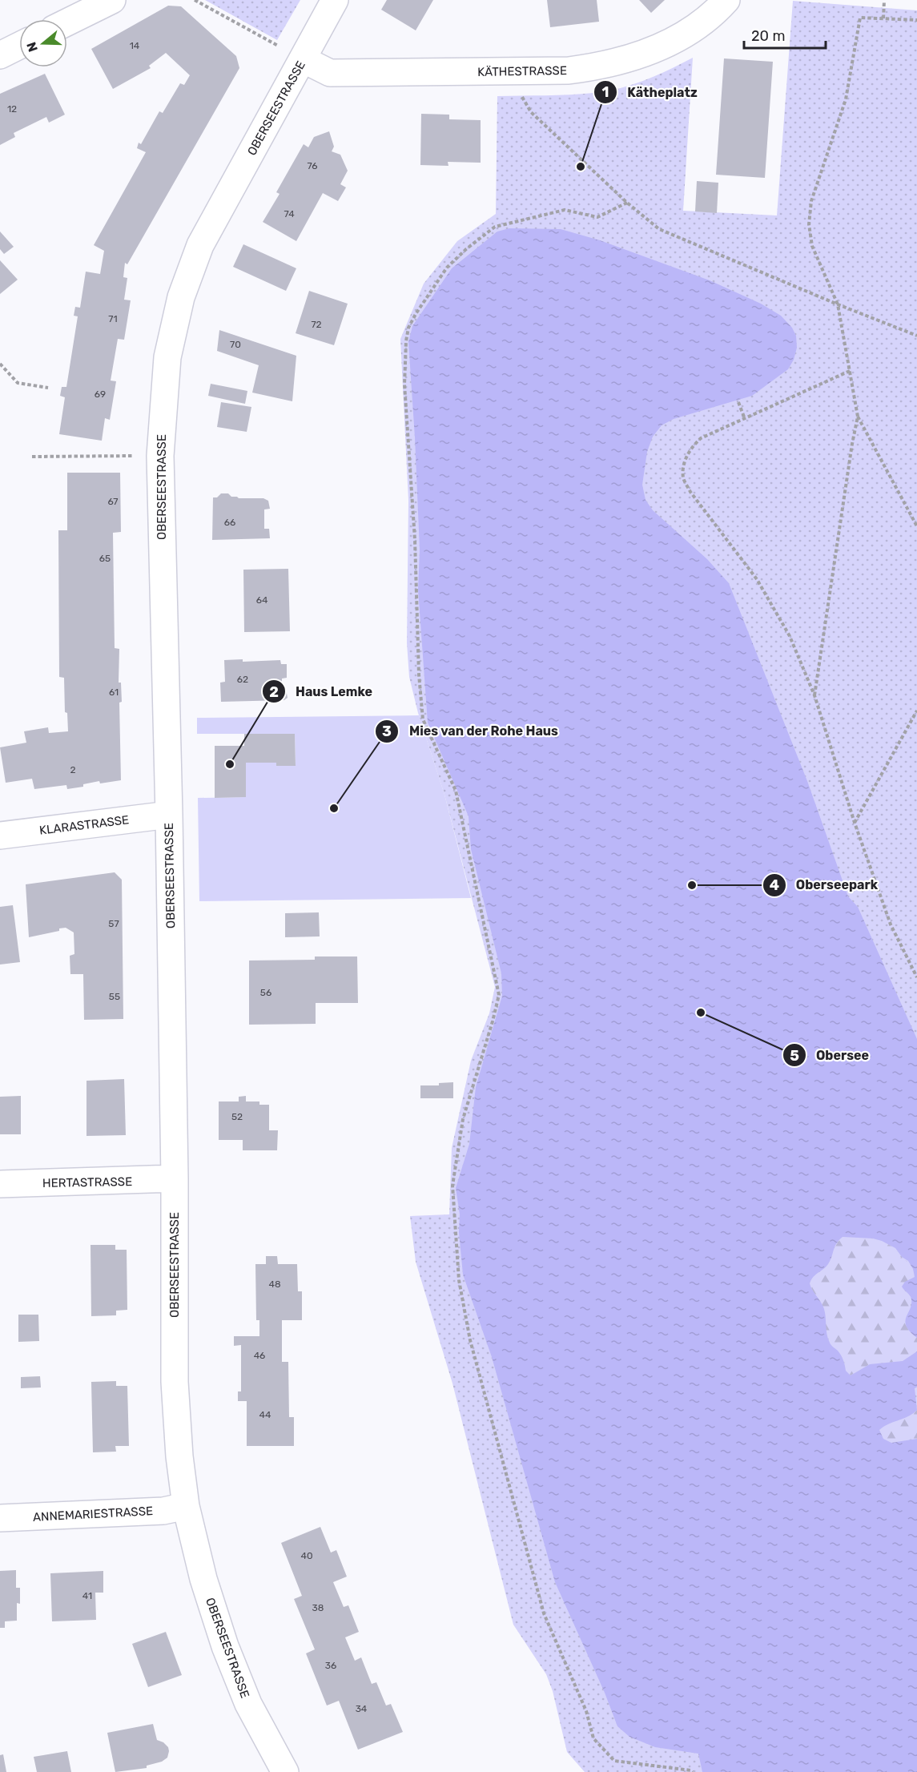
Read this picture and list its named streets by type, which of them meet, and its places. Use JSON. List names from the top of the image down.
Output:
{
  "streets": {
    "street": [
      "KÄTHESTRASSE",
      "OBERSEESTRASSE",
      "KLARASTRASSE",
      "HERTASTRASSE",
      "ANNEMARIESTRASSE"
    ]
  },
  "crossings": [
    ["KÄTHESTRASSE", "OBERSEESTRASSE"],
    ["OBERSEESTRASSE", "KLARASTRASSE"],
    ["OBERSEESTRASSE", "HERTASTRASSE"],
    ["OBERSEESTRASSE", "ANNEMARIESTRASSE"]
  ],
  "places": [
    "Kätheplatz",
    "Haus Lemke",
    "Mies van der Rohe Haus",
    "Oberseepark",
    "Obersee"
  ],
  "house_numbers": [
    "14",
    "12",
    "76",
    "74",
    "71",
    "72",
    "70",
    "69",
    "67",
    "66",
    "65",
    "64",
    "62",
    "61",
    "2",
    "57",
    "56",
    "55",
    "52",
    "48",
    "46",
    "44",
    "40",
    "41",
    "38",
    "36",
    "34"
  ],
  "scale_bar": "20 m",
  "north": "left"
}
